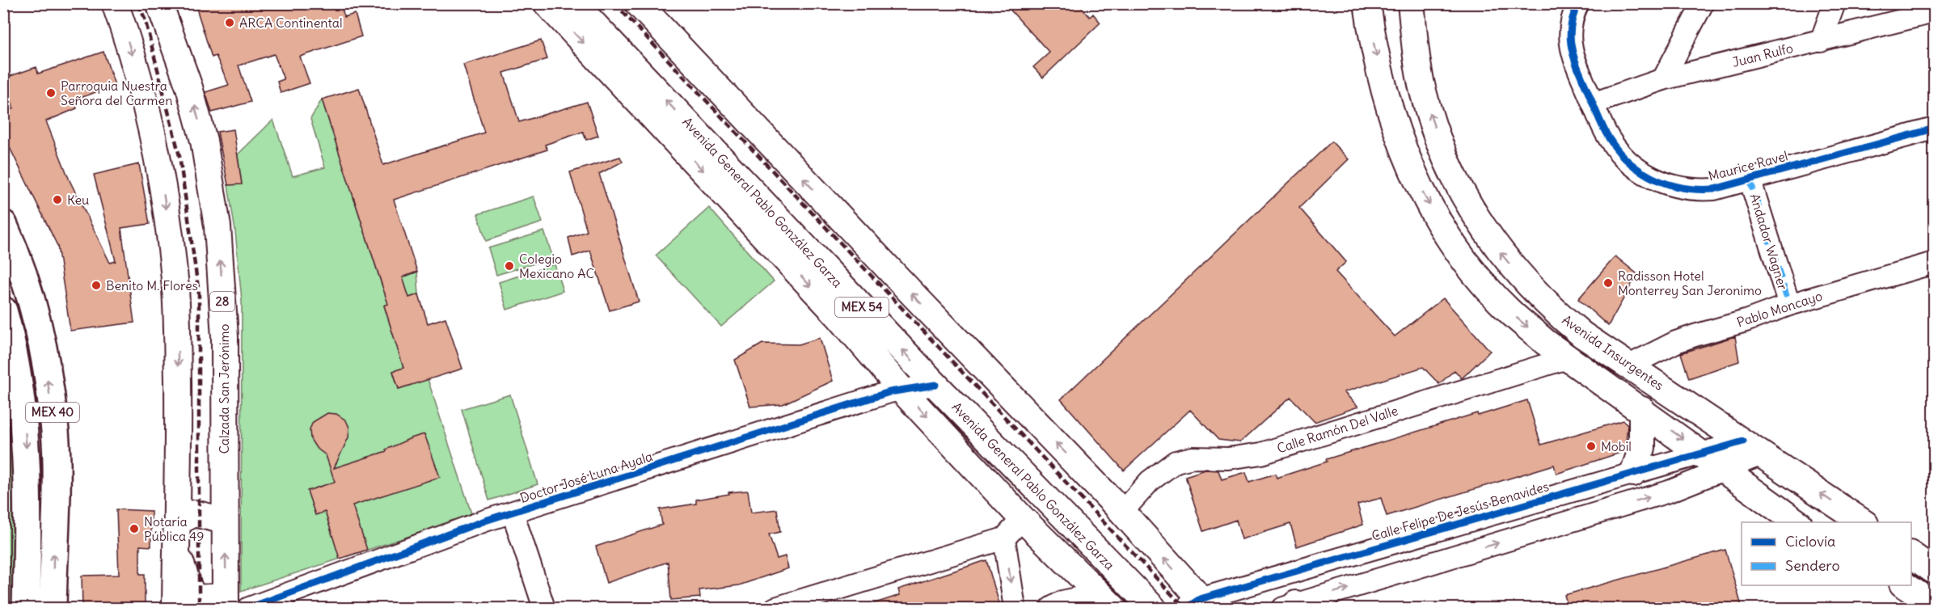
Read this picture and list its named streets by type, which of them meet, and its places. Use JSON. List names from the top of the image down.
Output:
{
  "streets": {
    "highway": ["MEX 40"],
    "main road": [
      "Avenida General Pablo González Garza",
      "28",
      "MEX 54",
      "Avenida Insurgentes",
      "Calzada San Jerónimo"
    ],
    "street": [
      "Juan Rulfo",
      "Maurice Ravel",
      "Andador Wagner",
      "Pablo Moncayo",
      "Calle Ramón Del Valle",
      "Doctor José Luna Ayala",
      "Calle Felipe De Jesús Benavides"
    ]
  },
  "crossings": [
    ["Juan Rulfo", "Maurice Ravel"],
    ["Maurice Ravel", "Andador Wagner"],
    ["Avenida General Pablo González Garza", "Doctor José Luna Ayala"],
    ["Andador Wagner", "Pablo Moncayo"],
    ["MEX 54", "Calle Ramón Del Valle"],
    ["MEX 54", "Calle Felipe De Jesús Benavides"],
    ["Pablo Moncayo", "Avenida Insurgentes"],
    ["Avenida Insurgentes", "Calle Felipe De Jesús Benavides"]
  ],
  "places": [
    "ARCA Continental",
    "Parroquia Nuestra Señora del Carmen",
    "Keu",
    "Colegio Mexicano AC",
    "Radisson Hotel Monterrey San Jeronimo",
    "Benito M. Flores",
    "Mobil",
    "Notaría Pública 49"
  ],
  "legend": ["Ciclovía", "Sendero"]
}
